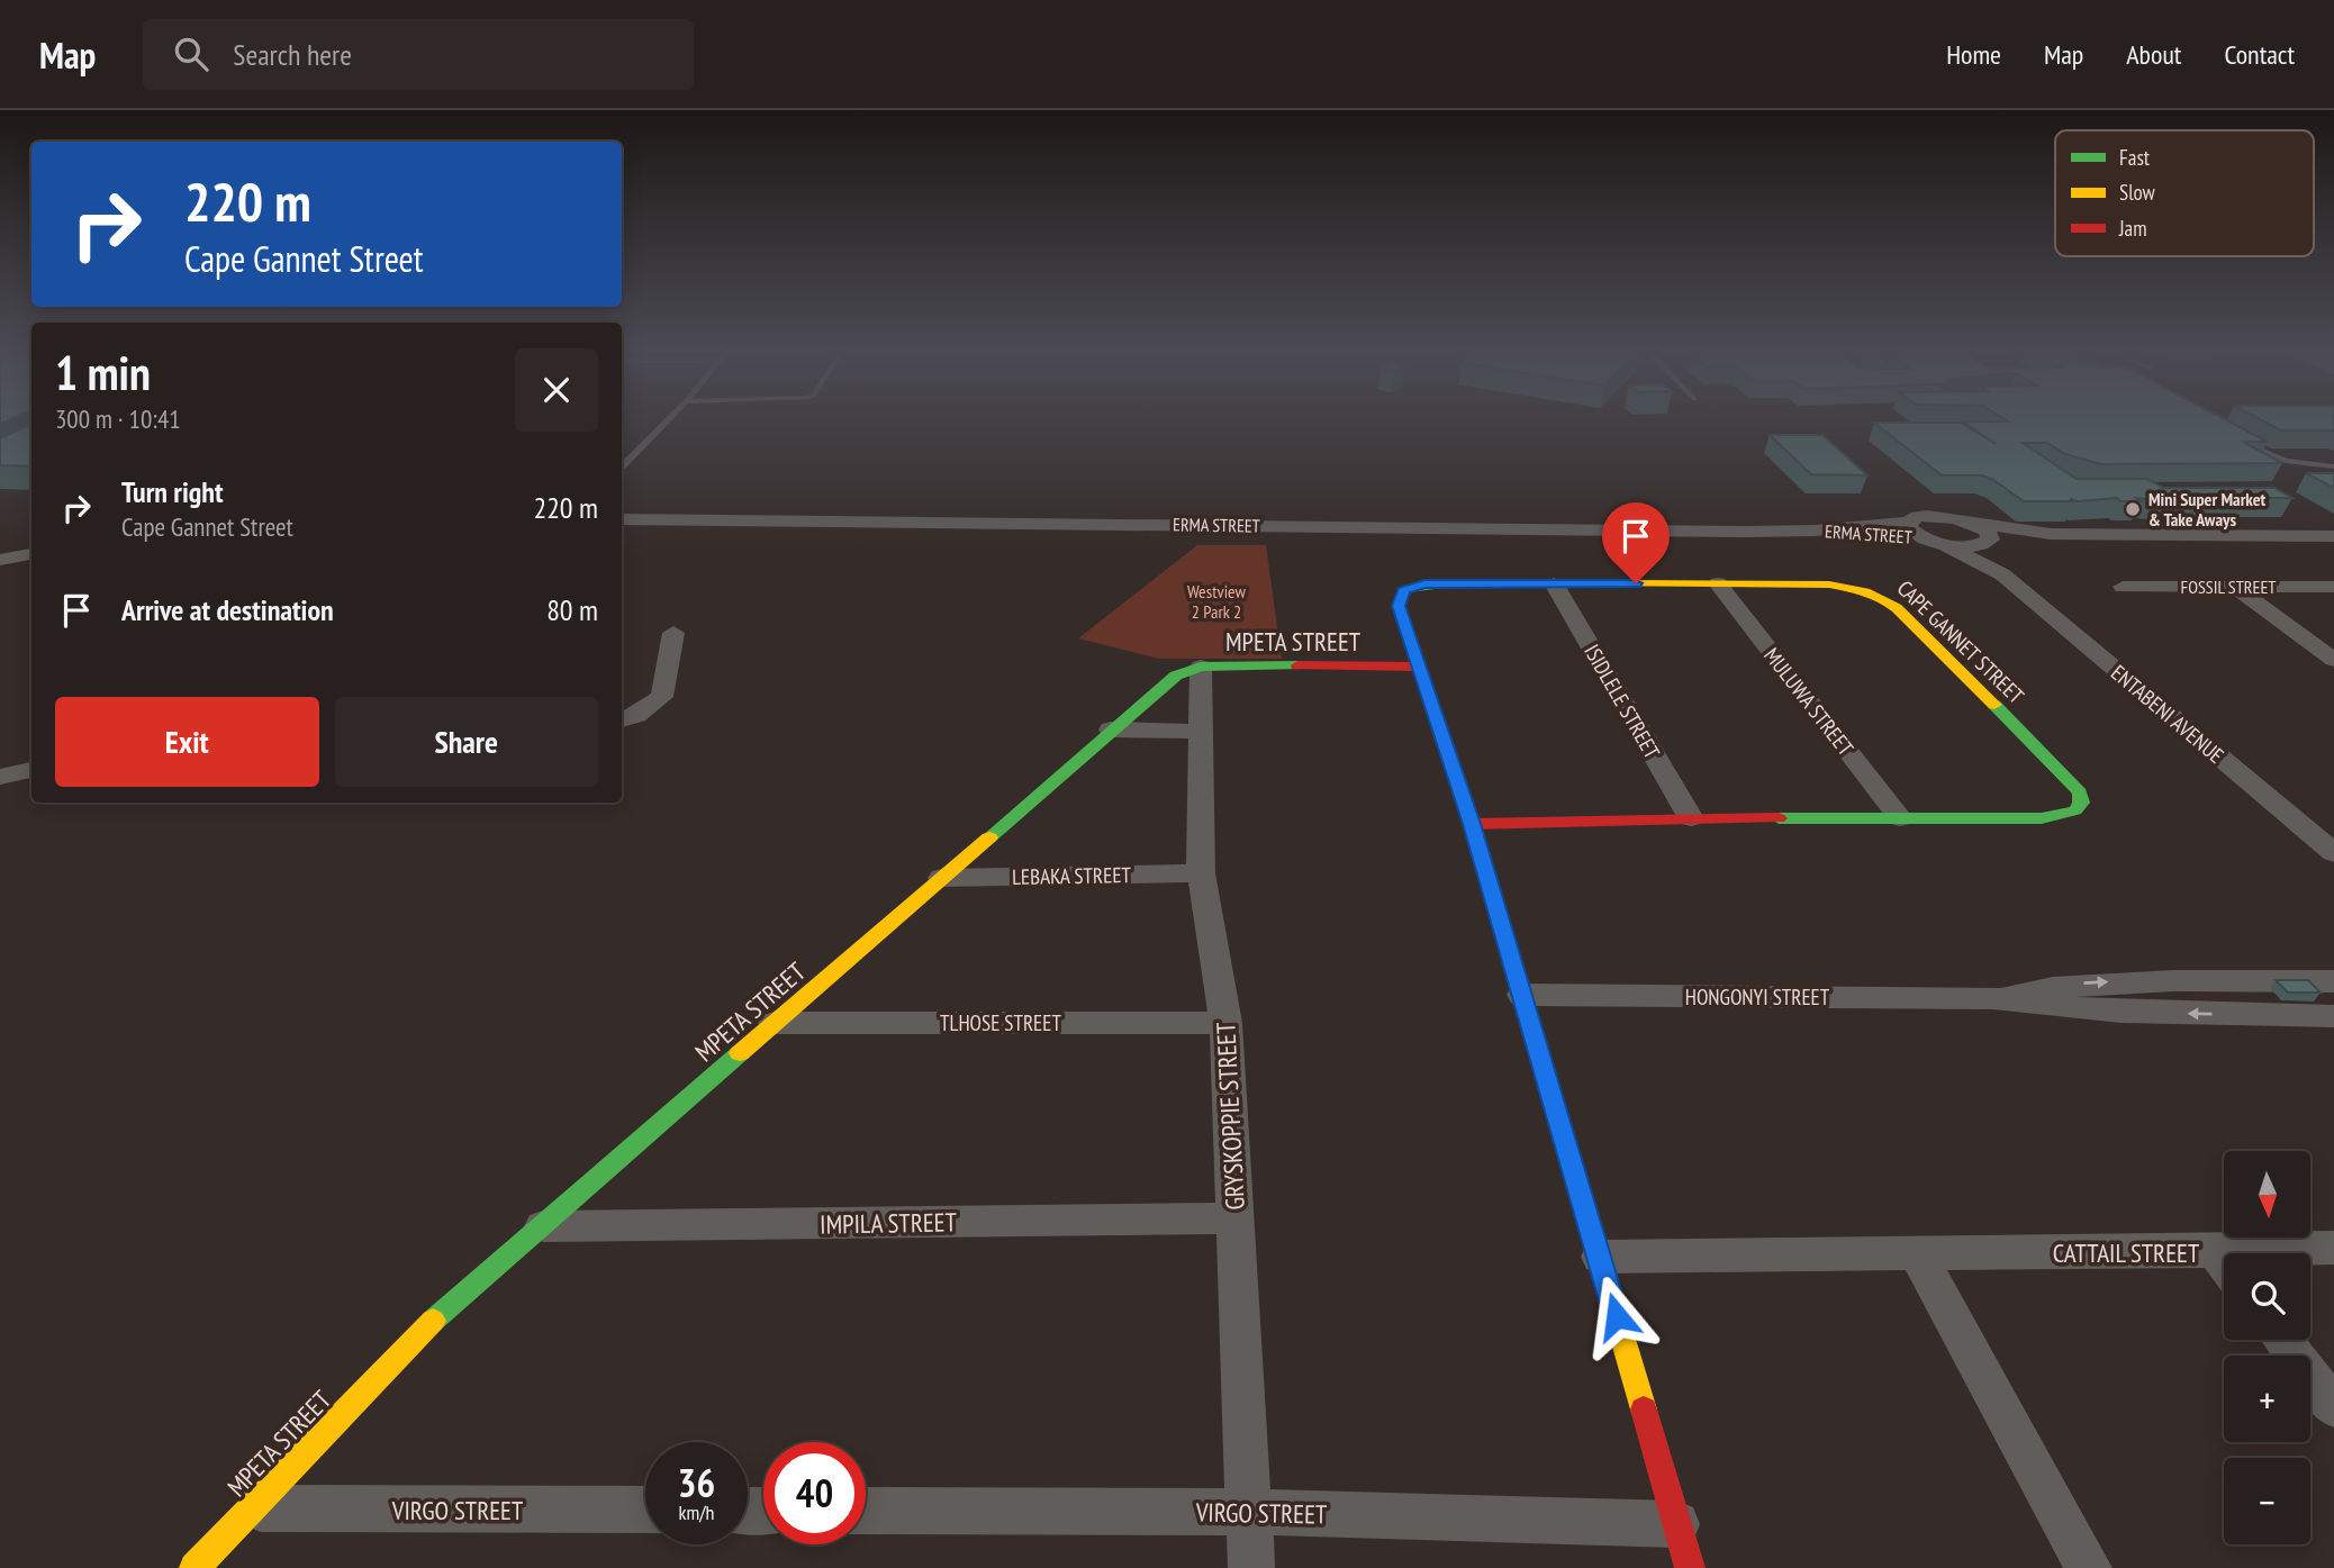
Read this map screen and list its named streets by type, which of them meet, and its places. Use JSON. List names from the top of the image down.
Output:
{
  "streets": {
    "street": [
      "ERMA STREET",
      "FOSSIL STREET",
      "MPETA STREET",
      "CAPE GANNET STREET",
      "ISIDLELE STREET",
      "MULUWA STREET",
      "ENTABENI AVENUE",
      "LEBAKA STREET",
      "HONGONYI STREET",
      "TLHOSE STREET",
      "GRYSKOPPIE STREET",
      "IMPILA STREET",
      "CATTAIL STREET",
      "VIRGO STREET"
    ]
  },
  "crossings": [
    ["ERMA STREET", "ENTABENI AVENUE"],
    ["MPETA STREET", "CAPE GANNET STREET"],
    ["MPETA STREET", "LEBAKA STREET"],
    ["MPETA STREET", "TLHOSE STREET"],
    ["MPETA STREET", "GRYSKOPPIE STREET"],
    ["MPETA STREET", "IMPILA STREET"],
    ["MPETA STREET", "VIRGO STREET"],
    ["CAPE GANNET STREET", "ISIDLELE STREET"],
    ["CAPE GANNET STREET", "MULUWA STREET"],
    ["CAPE GANNET STREET", "HONGONYI STREET"],
    ["CAPE GANNET STREET", "CATTAIL STREET"],
    ["CAPE GANNET STREET", "VIRGO STREET"],
    ["LEBAKA STREET", "GRYSKOPPIE STREET"],
    ["TLHOSE STREET", "GRYSKOPPIE STREET"],
    ["GRYSKOPPIE STREET", "IMPILA STREET"],
    ["GRYSKOPPIE STREET", "VIRGO STREET"]
  ],
  "parks": ["Westview 2 Park 2"],
  "places": ["Mini Super Market & Take Aways"],
  "legend": ["Fast", "Slow", "Jam"],
  "north": "bottom",
  "page": {
    "header": "Map",
    "search": "Search here",
    "nav": [
      "Home",
      "Map",
      "About",
      "Contact"
    ],
    "turn": ["220 m", "Cape Gannet Street"],
    "heading": ["1 min", "300 m · 10:41"],
    "list": [
      {
        "name": "Turn right",
        "note": "Cape Gannet Street",
        "value": "220 m"
      },
      {
        "name": "Arrive at destination",
        "value": "80 m"
      }
    ],
    "buttons": ["Exit", "Share"],
    "map_buttons": ["+", "−"],
    "speed": "36 km/h",
    "limit": "40"
  }
}
